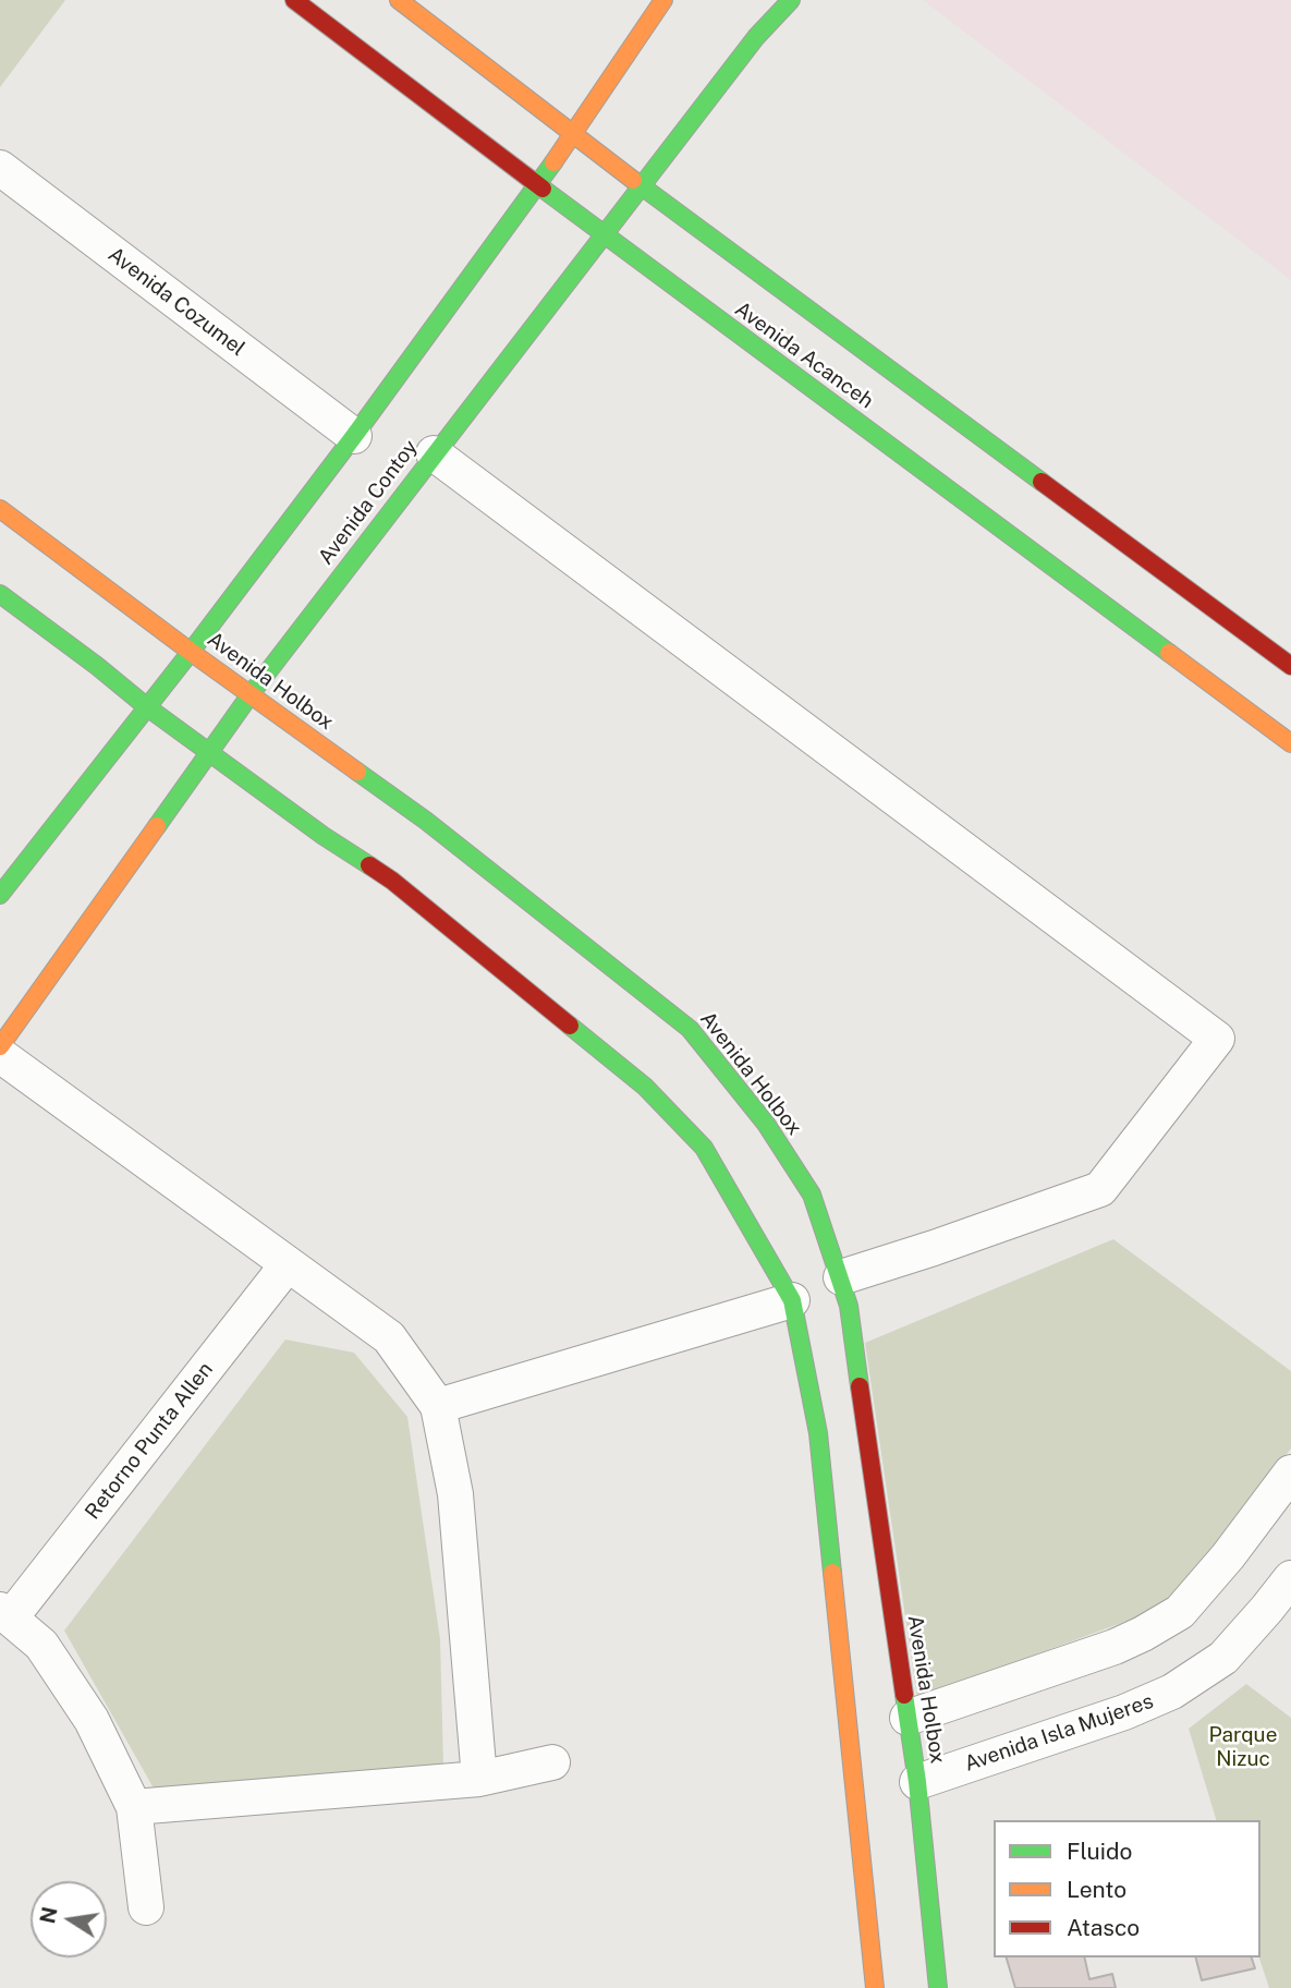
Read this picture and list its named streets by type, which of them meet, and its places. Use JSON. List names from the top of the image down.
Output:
{
  "streets": {
    "street": [
      "Avenida Cozumel",
      "Avenida Acanceh",
      "Avenida Contoy",
      "Avenida Holbox",
      "Retorno Punta Allen",
      "Avenida Isla Mujeres"
    ]
  },
  "crossings": [
    ["Avenida Acanceh", "Avenida Contoy"],
    ["Avenida Contoy", "Avenida Holbox"],
    ["Avenida Holbox", "Avenida Isla Mujeres"]
  ],
  "parks": ["Parque Nizuc"],
  "legend": ["Fluido", "Lento", "Atasco"],
  "north": "left"
}
